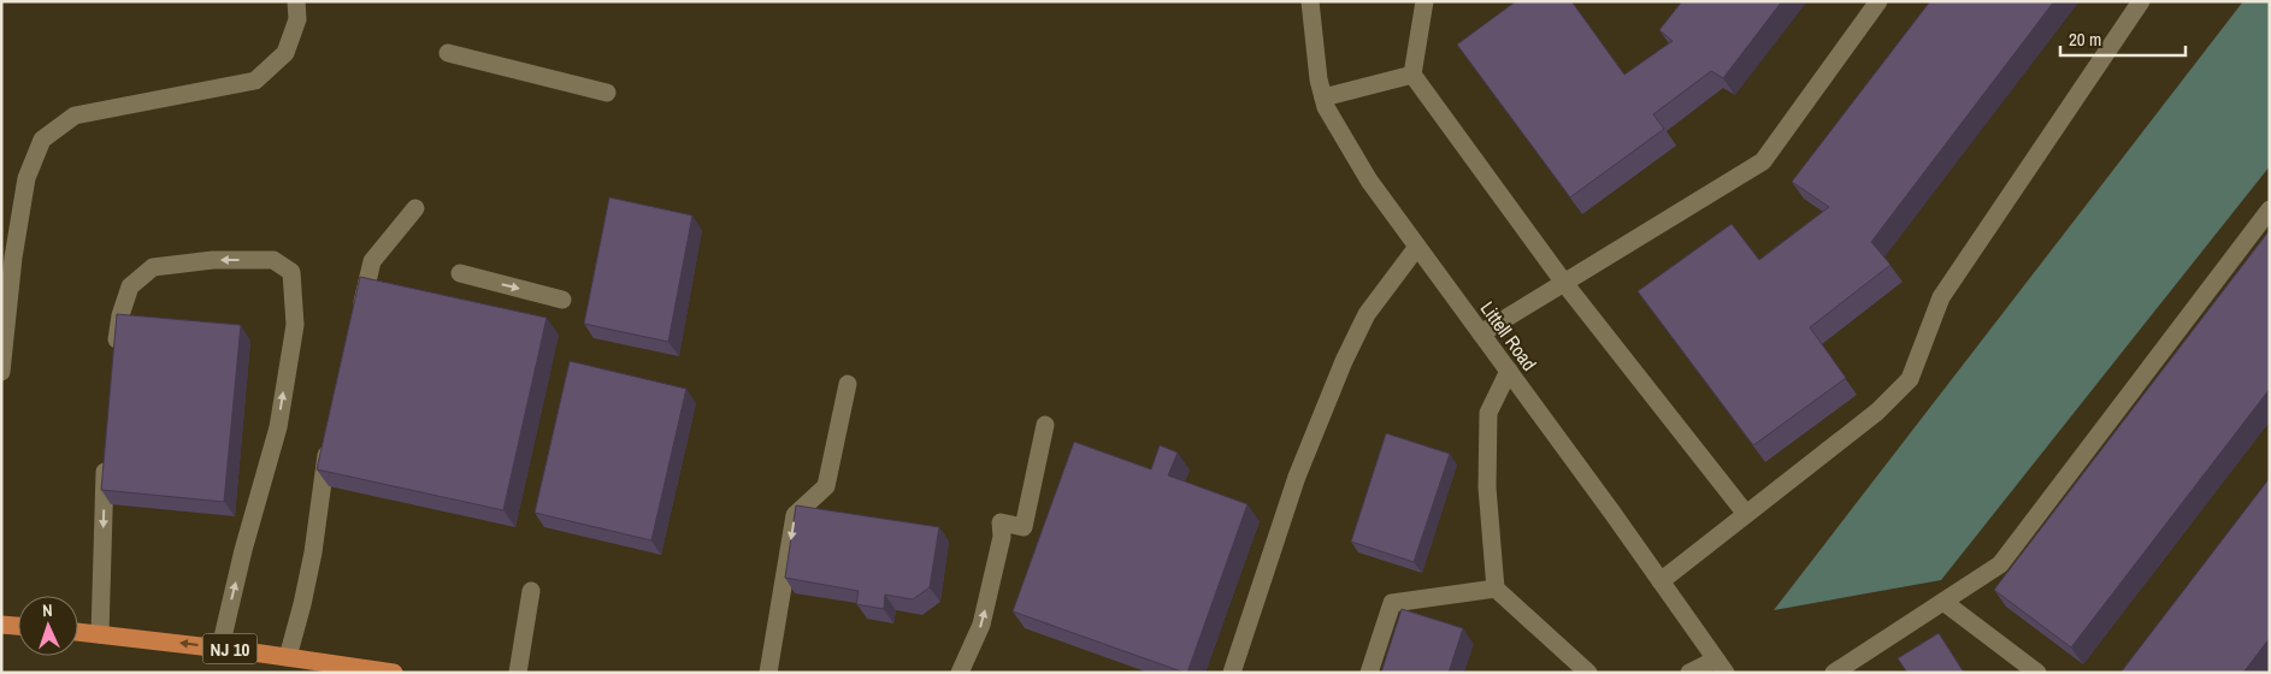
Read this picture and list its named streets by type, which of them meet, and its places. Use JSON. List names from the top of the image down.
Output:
{
  "streets": {
    "main road": ["NJ 10"],
    "street": ["Littell Road"]
  },
  "scale_bar": "20 m",
  "north": "top"
}
